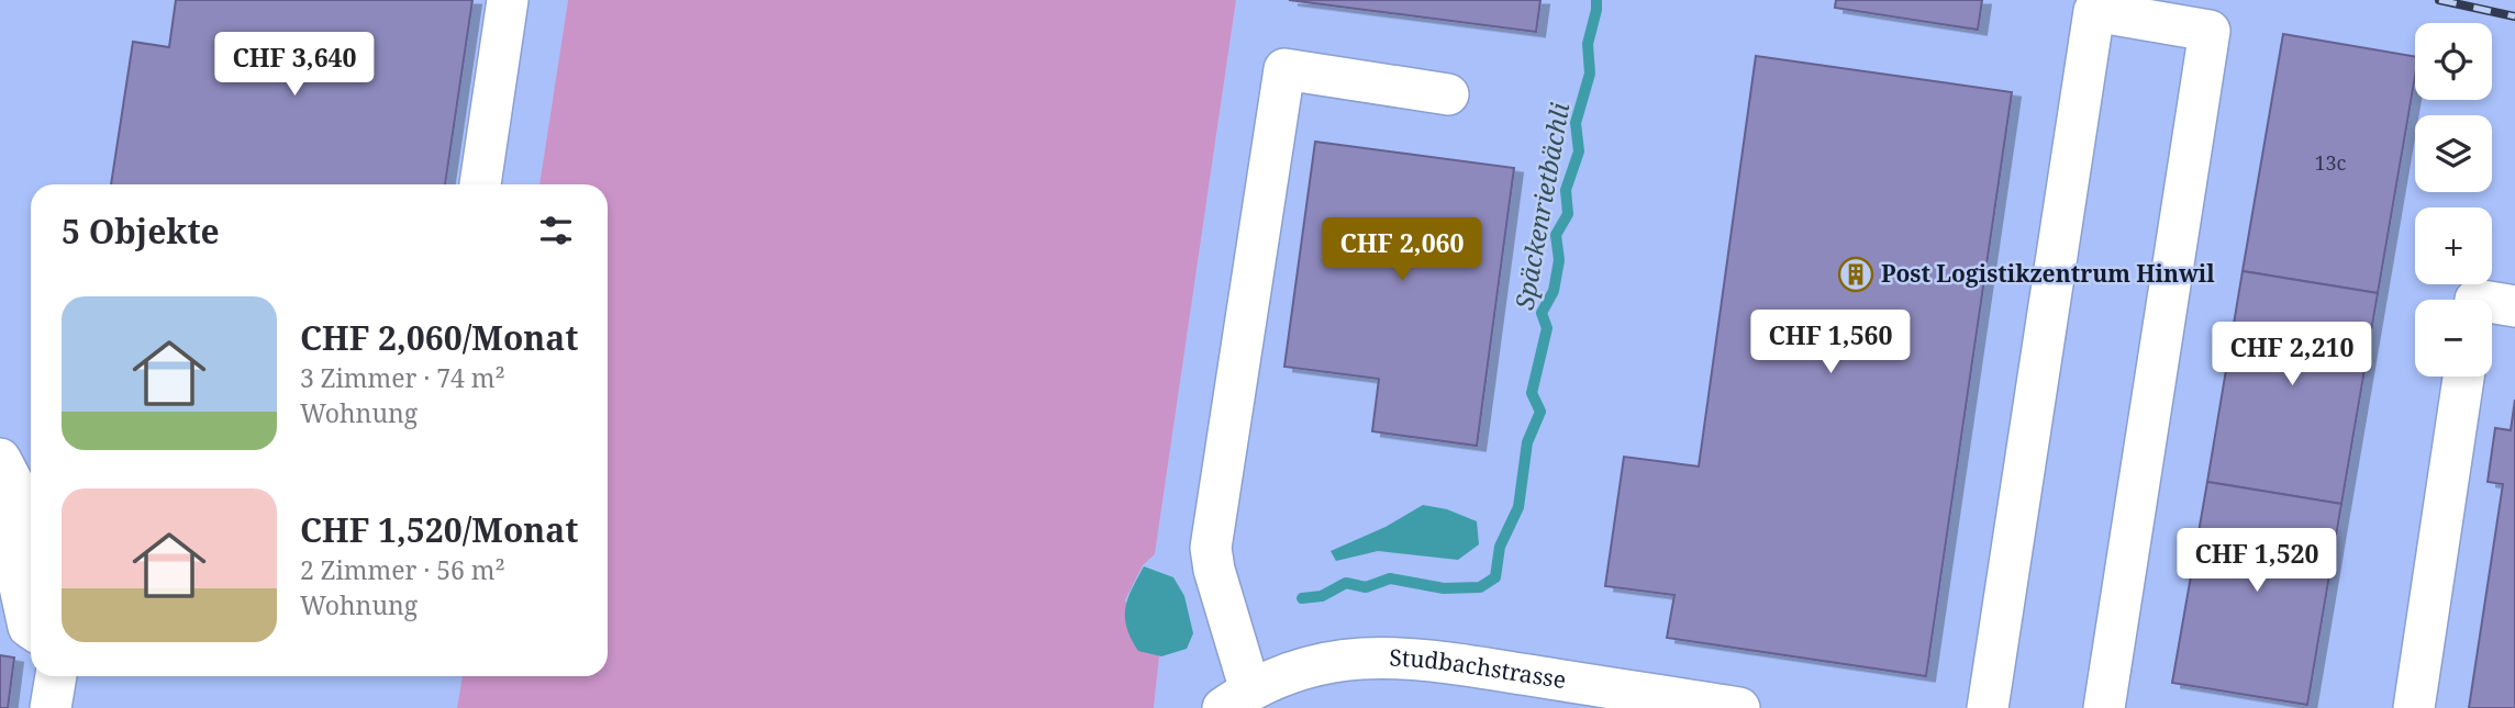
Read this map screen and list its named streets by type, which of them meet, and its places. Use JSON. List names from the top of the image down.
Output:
{
  "streets": {
    "street": ["Studbachstrasse"]
  },
  "water": ["Späckenrietbächli"],
  "places": {
    "building": ["Post Logistikzentrum Hinwil"]
  },
  "house_numbers": ["13c"],
  "page": {
    "map_buttons": ["+", "−"],
    "price": [
      "CHF 3,640",
      "CHF 2,060",
      "CHF 1,560",
      "CHF 2,210",
      "CHF 1,520"
    ],
    "heading": "5 Objekte",
    "list": [
      {
        "name": "CHF 2,060/Monat",
        "note": "3 Zimmer · 74 m² · Wohnung"
      },
      {
        "name": "CHF 1,520/Monat",
        "note": "2 Zimmer · 56 m² · Wohnung"
      }
    ]
  }
}
